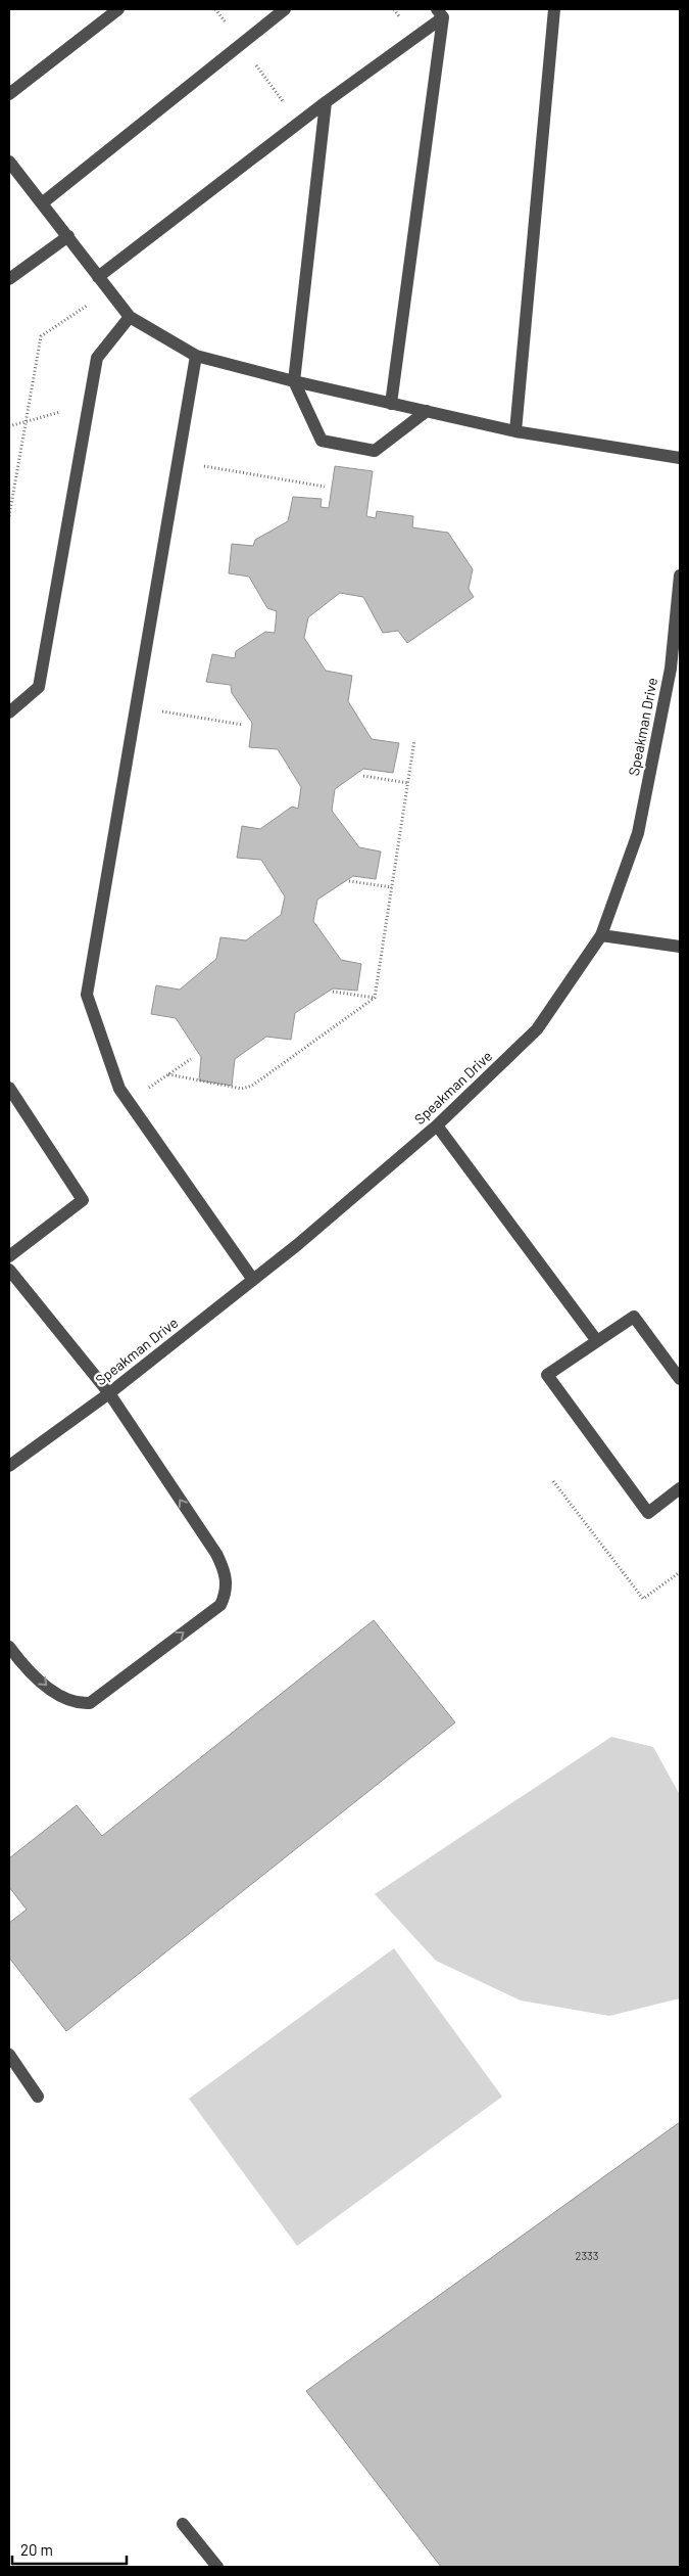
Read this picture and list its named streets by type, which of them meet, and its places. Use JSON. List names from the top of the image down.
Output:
{
  "streets": {
    "street": ["Speakman Drive"]
  },
  "house_numbers": ["2333"],
  "scale_bar": "20 m"
}
